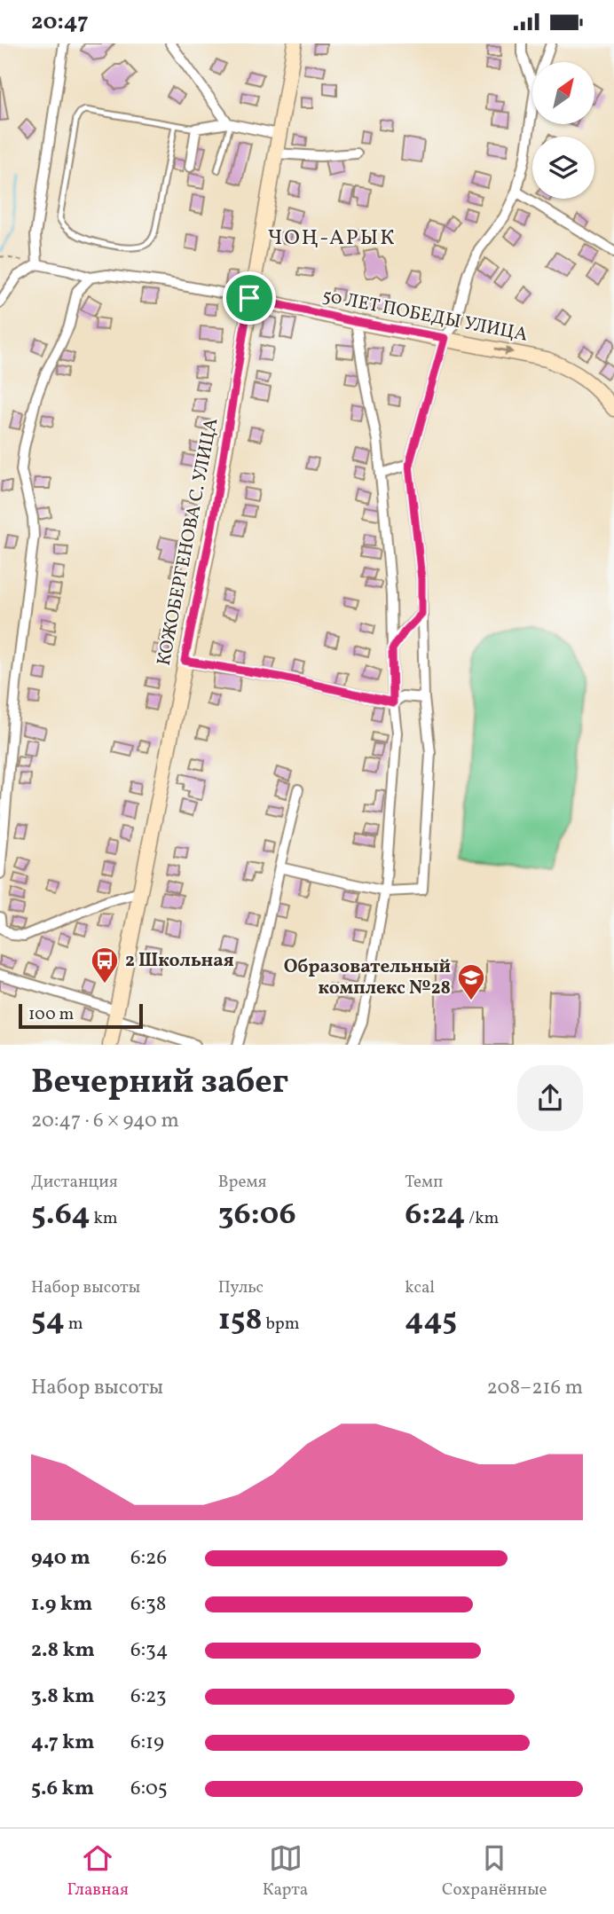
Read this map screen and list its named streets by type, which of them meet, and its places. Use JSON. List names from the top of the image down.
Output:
{
  "streets": {
    "main road": ["50 ЛЕТ ПОБЕДЫ УЛИЦА", "КОЖОБЕРГЕНОВА С. УЛИЦА"]
  },
  "crossings": [
    ["50 ЛЕТ ПОБЕДЫ УЛИЦА", "КОЖОБЕРГЕНОВА С. УЛИЦА"]
  ],
  "one_way": ["50 ЛЕТ ПОБЕДЫ УЛИЦА"],
  "districts": ["ЧОҢ-АРЫК"],
  "places": {
    "bus stop": ["2 Школьная"],
    "school or university": ["Образовательный комплекс №28"]
  },
  "scale_bar": "100 m",
  "north": "top right",
  "page": {
    "status": "20:47",
    "scale": "100 m",
    "heading": ["Вечерний забег", "20:47 · 6 × 940 m"],
    "stats": [
      ["Дистанция", "5.64 km"],
      ["Время", "36:06"],
      ["Темп", "6:24 /km"],
      ["Набор высоты", "54 m"],
      ["Пульс", "158 bpm"],
      ["kcal", "445"]
    ],
    "chart": ["Набор высоты", "208–216 m"],
    "list": [
      {
        "name": "940 m",
        "note": "6:26"
      },
      {
        "name": "1.9 km",
        "note": "6:38"
      },
      {
        "name": "2.8 km",
        "note": "6:34"
      },
      {
        "name": "3.8 km",
        "note": "6:23"
      },
      {
        "name": "4.7 km",
        "note": "6:19"
      },
      {
        "name": "5.6 km",
        "note": "6:05"
      }
    ],
    "tabs": ["Главная", "Карта", "Сохранённые"]
  }
}
